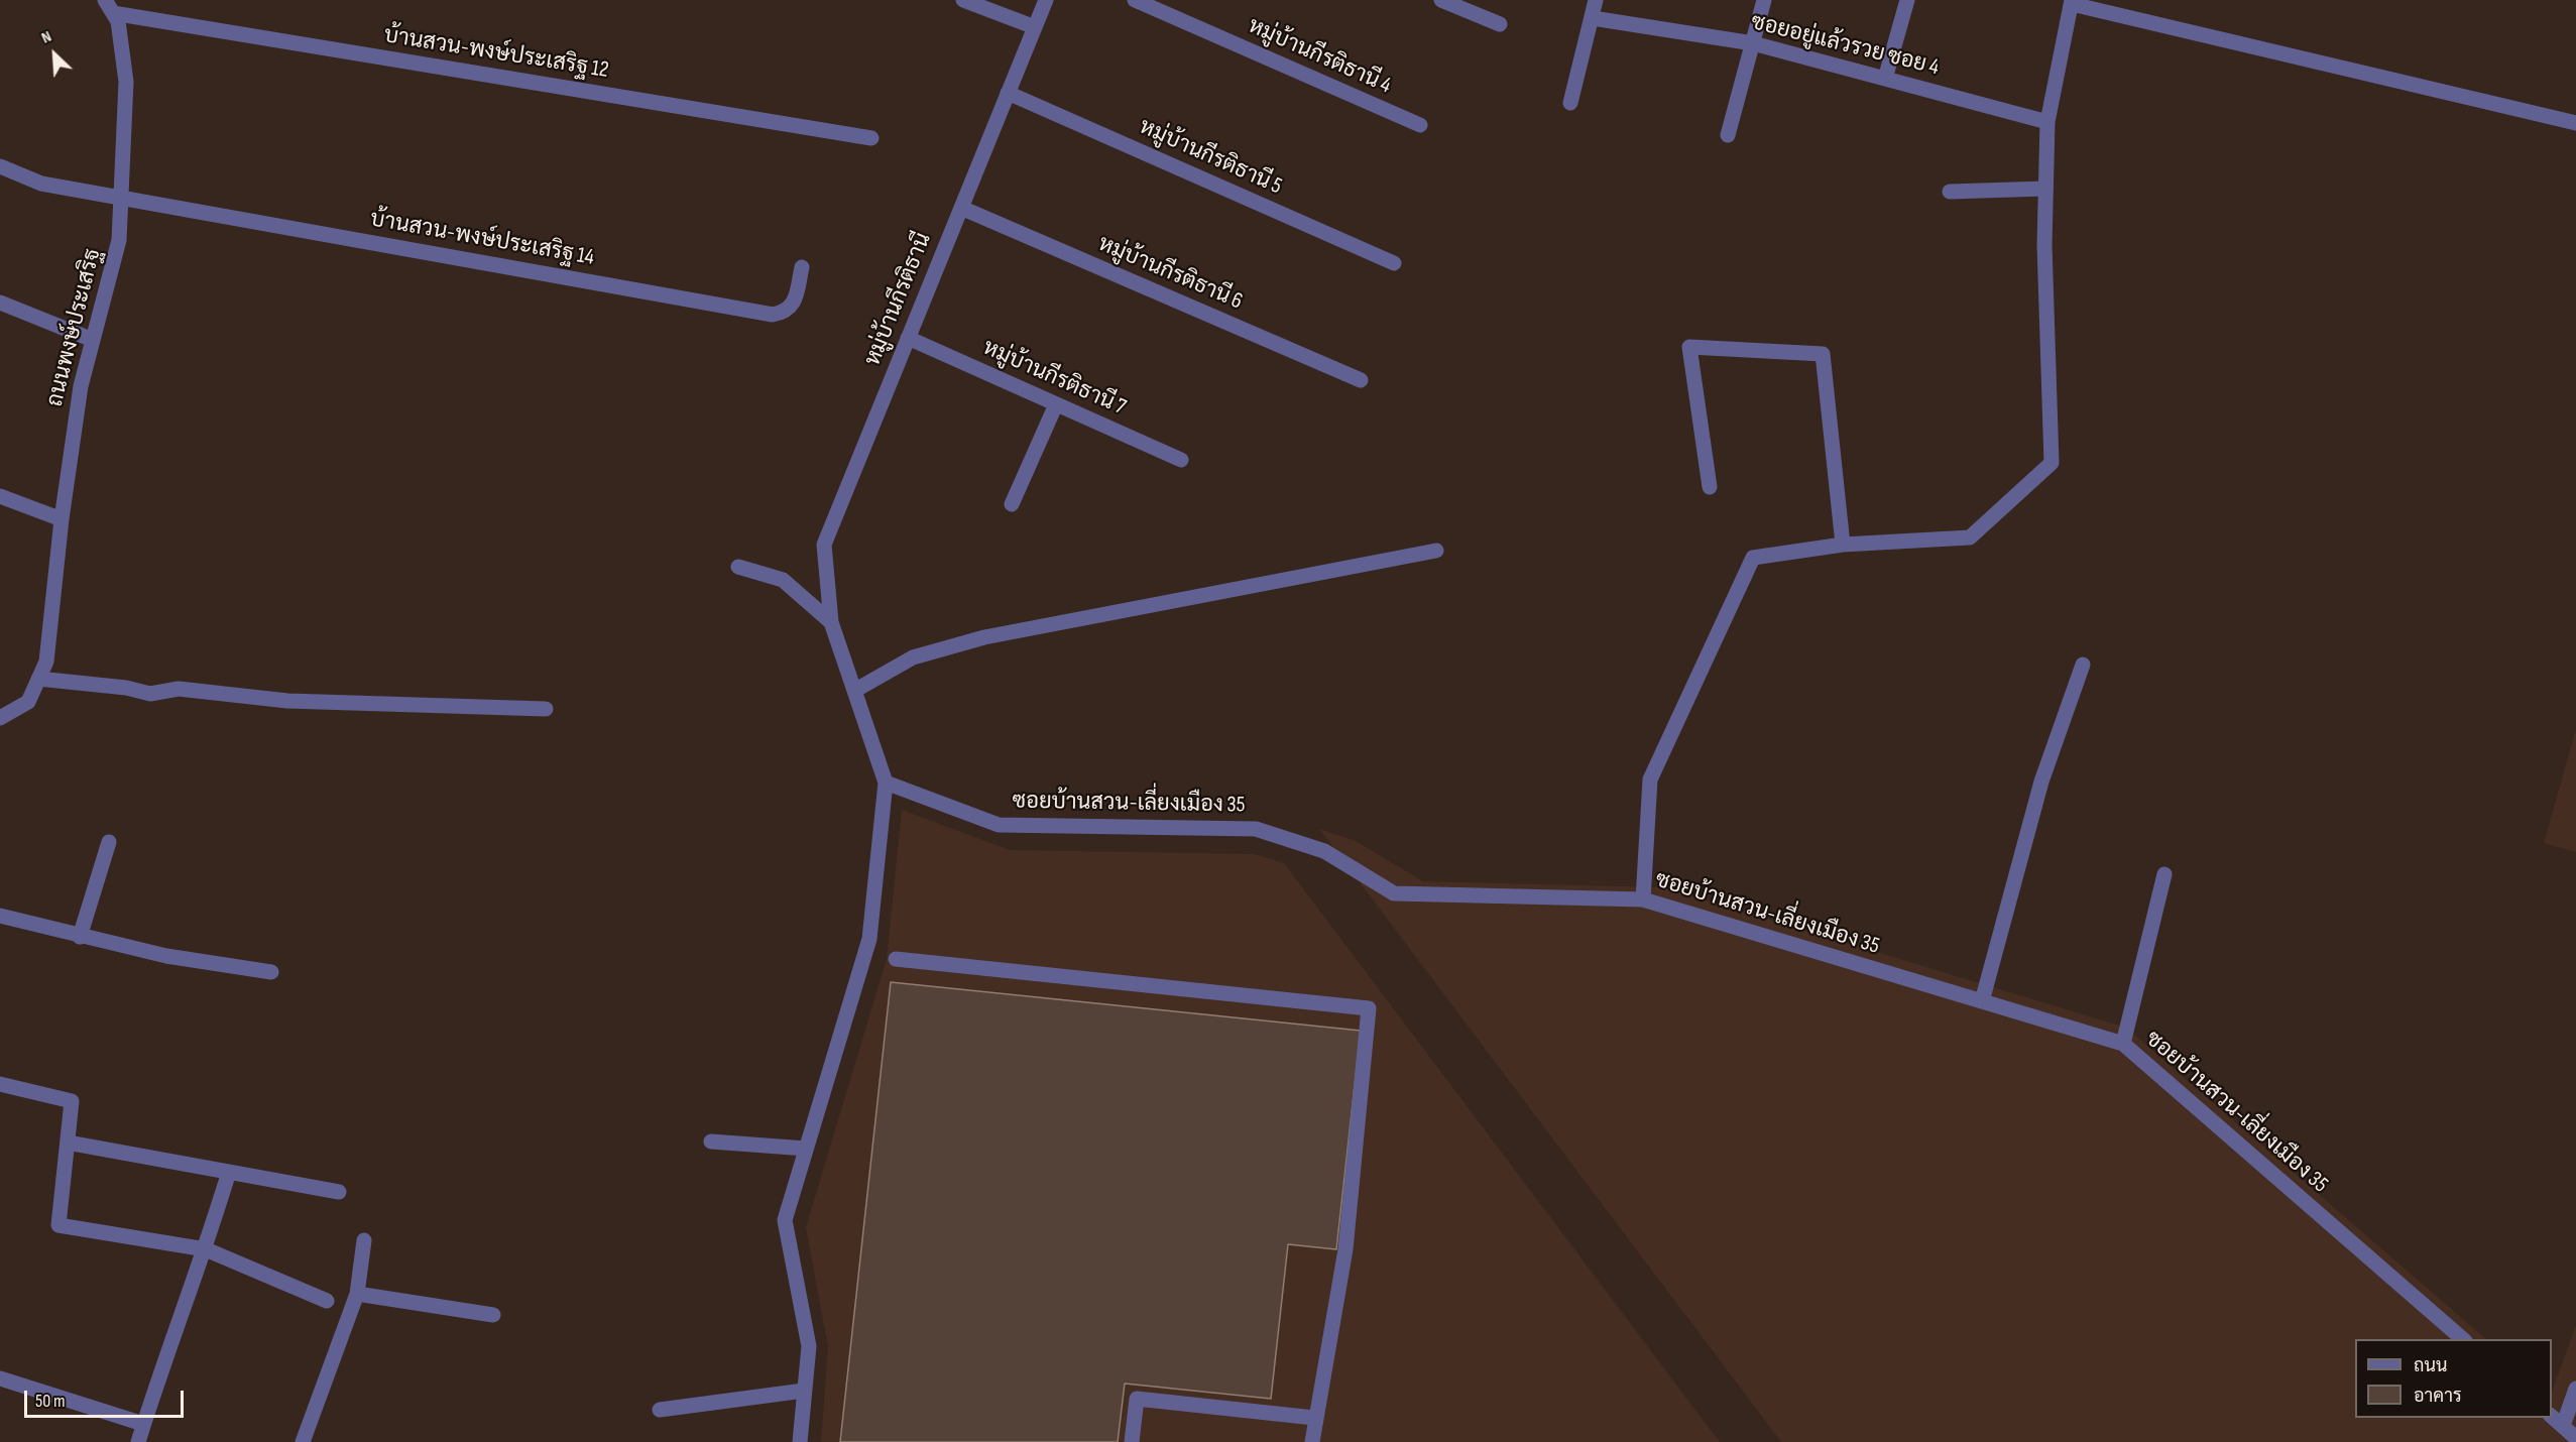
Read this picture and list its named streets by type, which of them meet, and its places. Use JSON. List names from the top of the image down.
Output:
{
  "streets": {
    "street": [
      "ซอยอยู่แล้วรวย ซอย 4",
      "บ้านสวน-พงษ์ประเสริฐ 12",
      "หมู่บ้านกีรติธานี 4",
      "หมู่บ้านกีรติธานี 5",
      "บ้านสวน-พงษ์ประเสริฐ 14",
      "หมู่บ้านกีรติธานี 6",
      "หมู่บ้านกีรติธานี",
      "ถนนพงษ์ประเสริฐ",
      "หมู่บ้านกีรติธานี 7",
      "ซอยบ้านสวน-เลี่ยงเมือง 35"
    ]
  },
  "crossings": [
    ["บ้านสวน-พงษ์ประเสริฐ 12", "ถนนพงษ์ประเสริฐ"],
    ["หมู่บ้านกีรติธานี 5", "หมู่บ้านกีรติธานี"],
    ["บ้านสวน-พงษ์ประเสริฐ 14", "ถนนพงษ์ประเสริฐ"],
    ["หมู่บ้านกีรติธานี 6", "หมู่บ้านกีรติธานี"],
    ["หมู่บ้านกีรติธานี", "หมู่บ้านกีรติธานี 7"],
    ["หมู่บ้านกีรติธานี", "ซอยบ้านสวน-เลี่ยงเมือง 35"]
  ],
  "legend": ["ถนน", "อาคาร"],
  "scale_bar": "50 m",
  "north": "top left"
}
